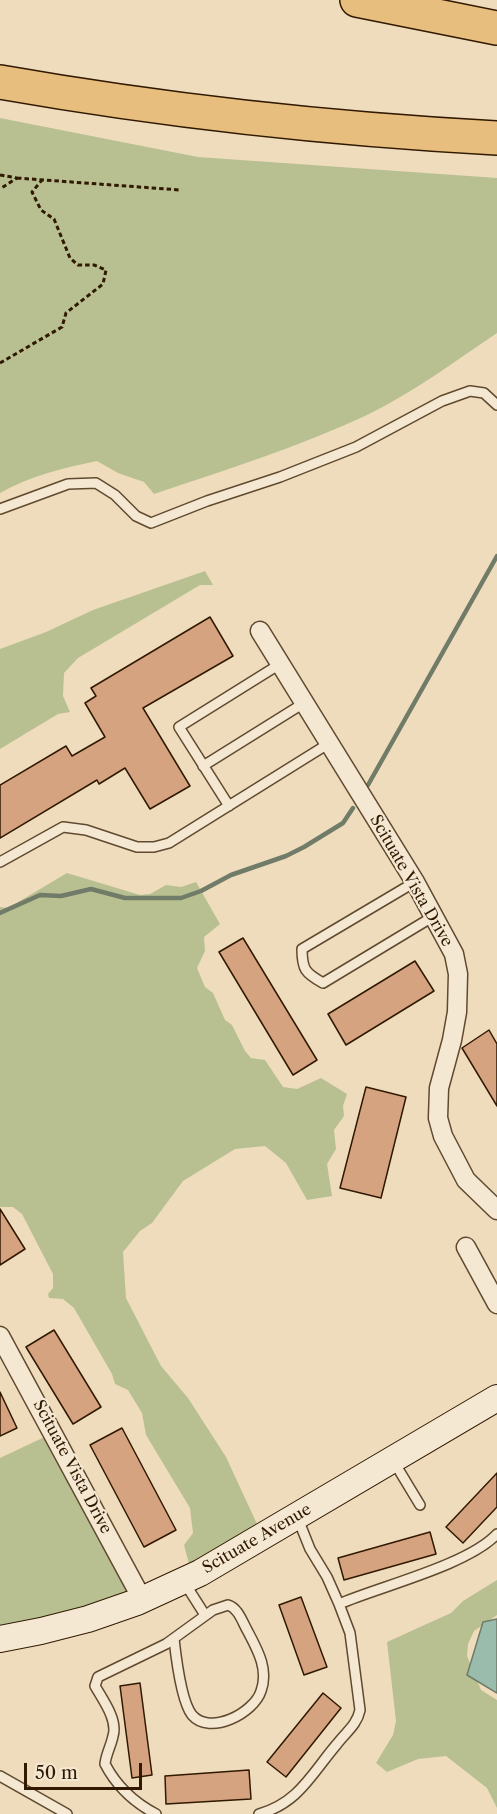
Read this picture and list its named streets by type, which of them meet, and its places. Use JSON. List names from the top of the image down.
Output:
{
  "streets": {
    "main road": ["Scituate Avenue"],
    "street": ["Scituate Vista Drive"]
  },
  "crossings": [
    ["Scituate Vista Drive", "Scituate Avenue"]
  ],
  "scale_bar": "50 m"
}
